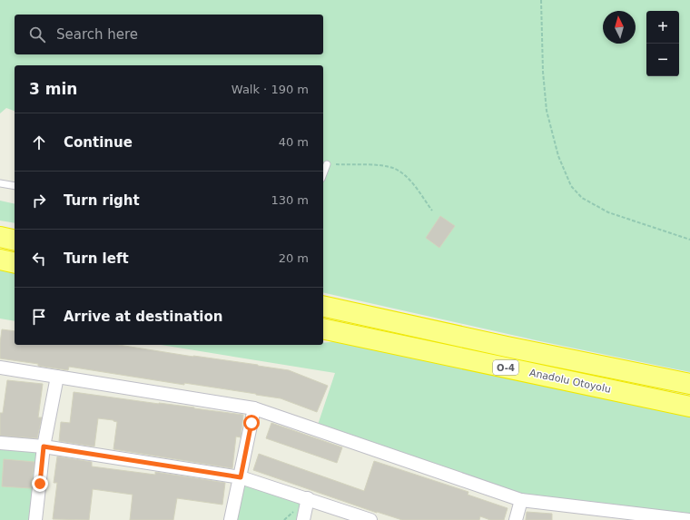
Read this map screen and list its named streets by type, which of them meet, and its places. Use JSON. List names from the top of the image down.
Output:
{
  "streets": {
    "highway": ["O-4", "Anadolu Otoyolu"]
  },
  "north": "top",
  "page": {
    "map_buttons": ["+", "−"],
    "search": "Search here",
    "heading": ["3 min", "Walk · 190 m"],
    "list": [
      ["Continue", "40 m"],
      ["Turn right", "130 m"],
      ["Turn left", "20 m"],
      "Arrive at destination"
    ]
  }
}
